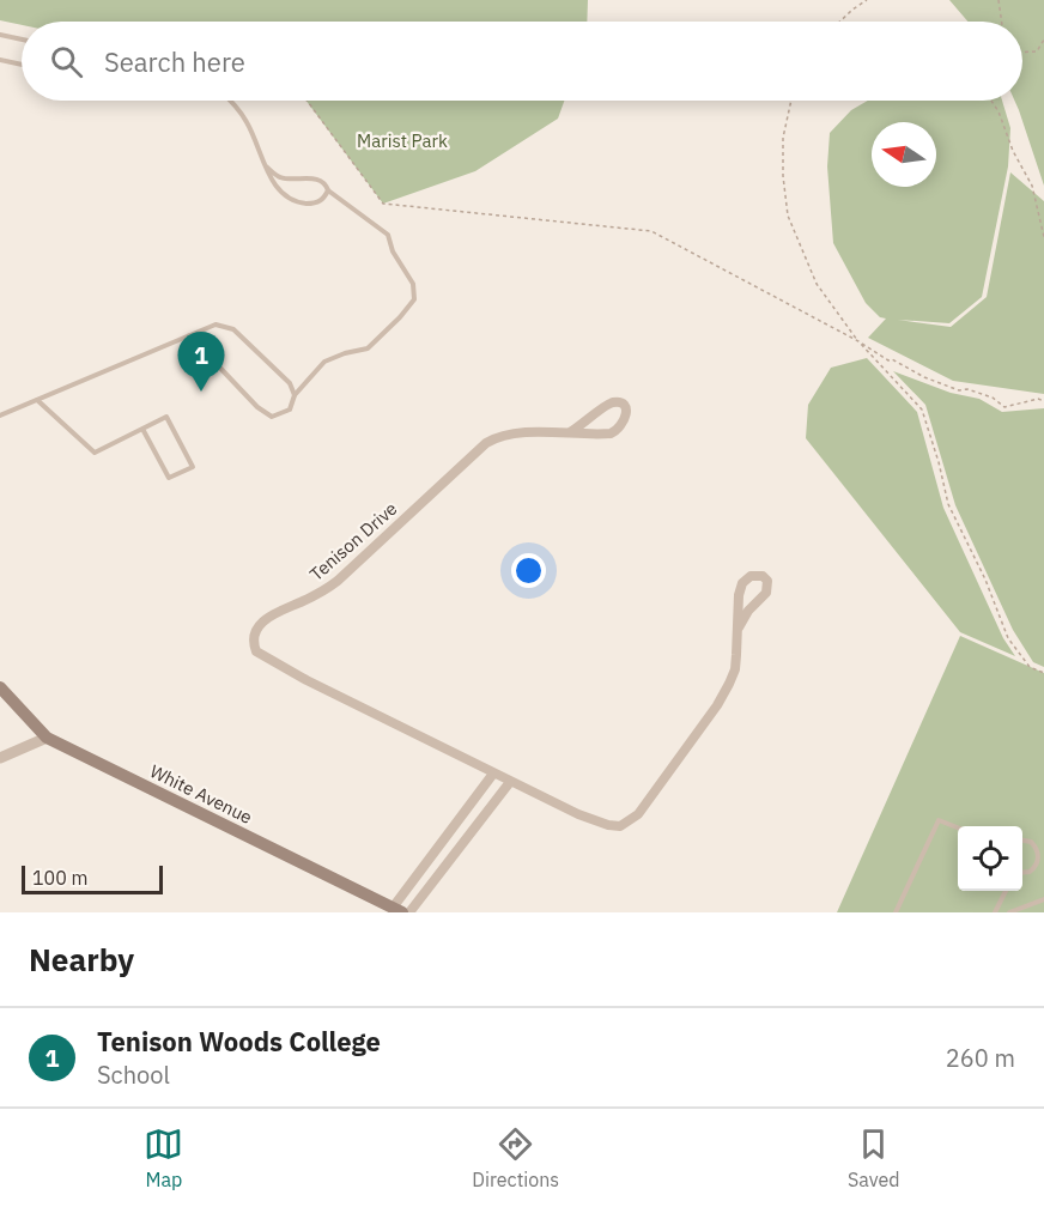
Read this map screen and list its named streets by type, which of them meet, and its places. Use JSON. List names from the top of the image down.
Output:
{
  "streets": {
    "main road": ["White Avenue"],
    "street": ["Tenison Drive"]
  },
  "parks": ["Marist Park"],
  "scale_bar": "100 m",
  "north": "left",
  "page": {
    "search": "Search here",
    "pins": "1",
    "scale": "100 m",
    "heading": "Nearby",
    "list": [
      {
        "mark": "1",
        "name": "Tenison Woods College",
        "note": "School",
        "value": "260 m"
      }
    ],
    "nav": ["Map", "Directions", "Saved"]
  }
}
